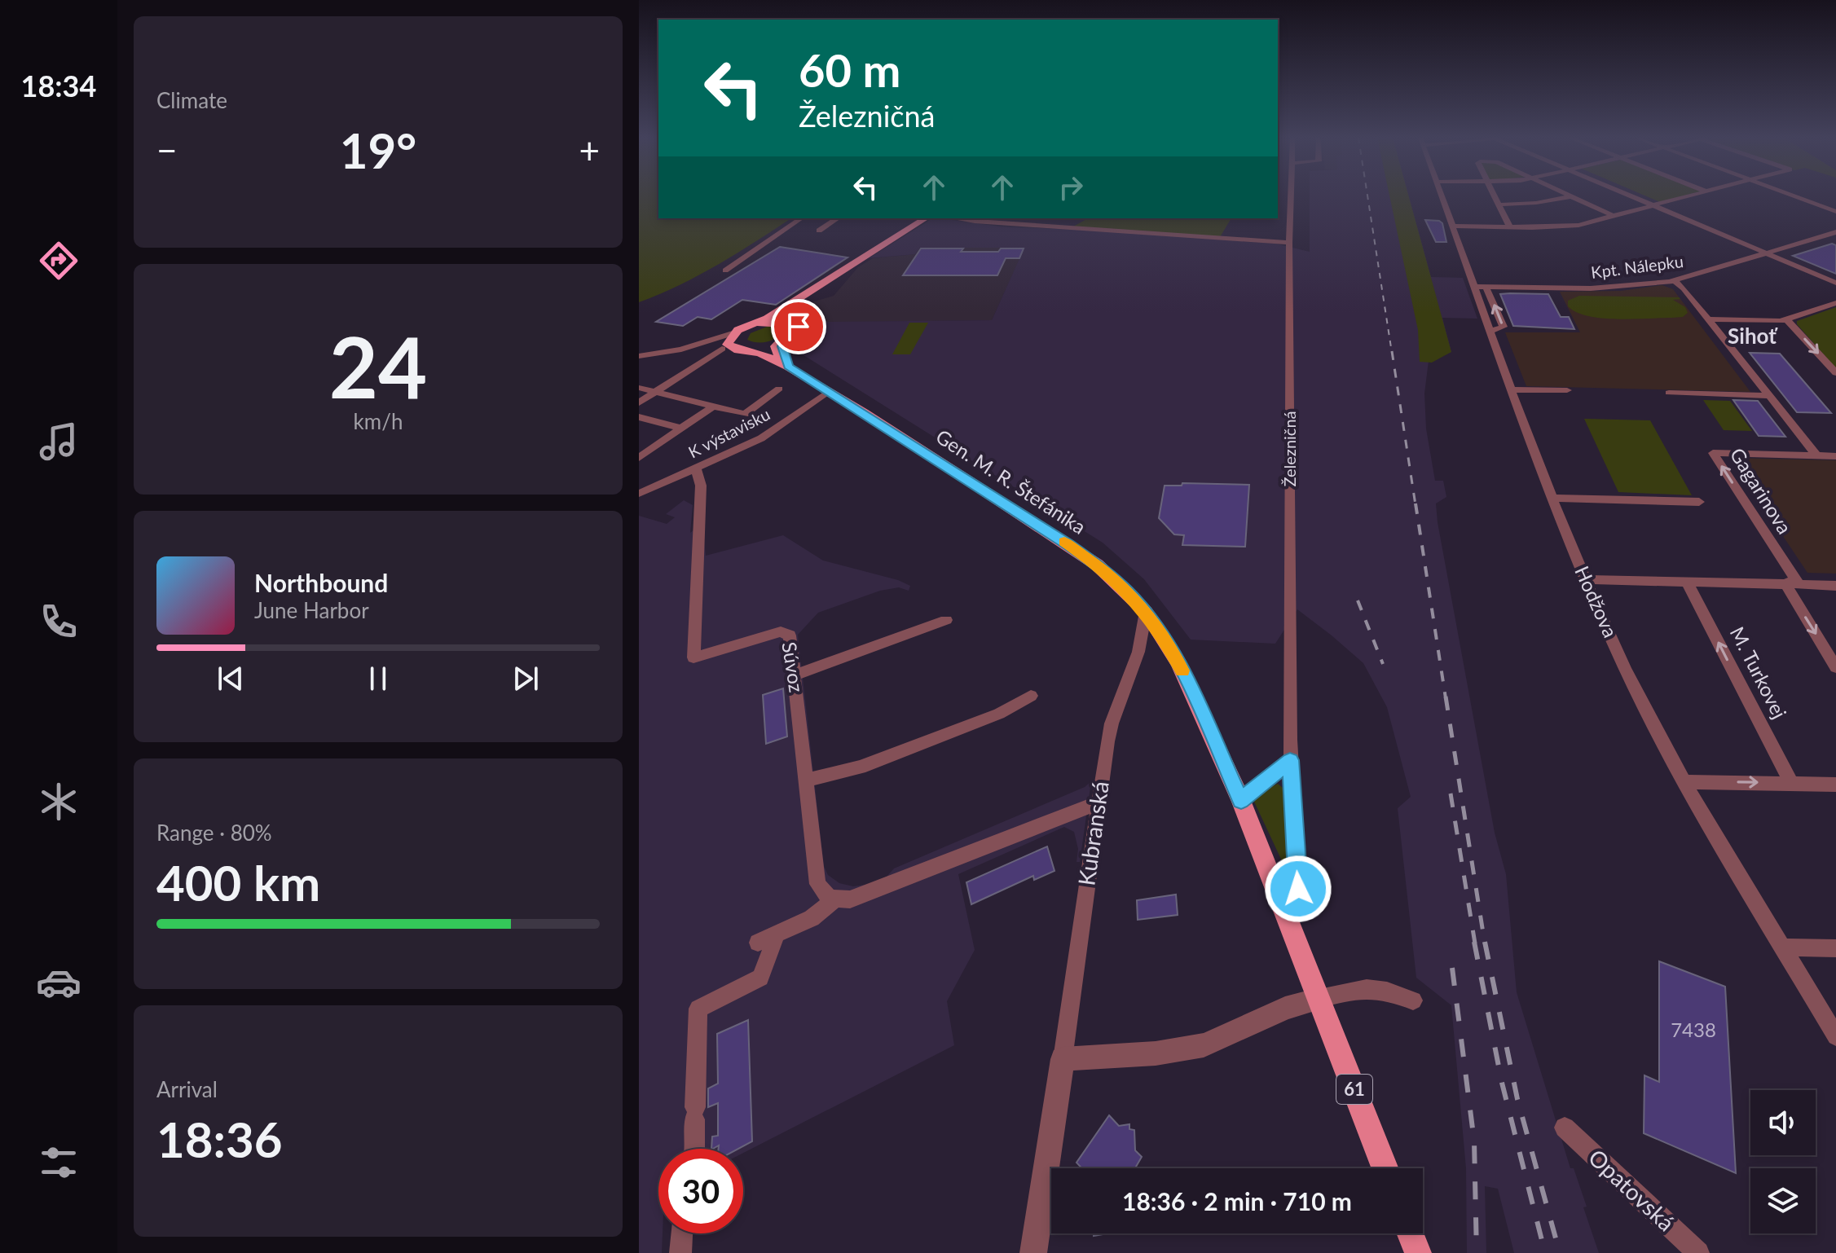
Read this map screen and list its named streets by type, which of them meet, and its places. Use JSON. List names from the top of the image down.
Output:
{
  "streets": {
    "main road": ["Gen. M. R. Štefánika", "61"],
    "street": [
      "Kpt. Nálepku",
      "K výstavisku",
      "Železničná",
      "Gagarinova",
      "Hodžova",
      "Súvoz",
      "M. Turkovej",
      "Kubranská",
      "Opatovská"
    ]
  },
  "crossings": [
    ["Kpt. Nálepku", "Hodžova"],
    ["K výstavisku", "Gen. M. R. Štefánika"],
    ["K výstavisku", "Súvoz"],
    ["K výstavisku", "61"],
    ["Železničná", "61"],
    ["Gen. M. R. Štefánika", "Kubranská"],
    ["Gen. M. R. Štefánika", "61"]
  ],
  "districts": ["Sihoť"],
  "house_numbers": ["7438"],
  "page": {
    "tabs": "18:34",
    "tile": [
      "Climate",
      ["24", "km/h"],
      ["Range · 80%", "400 km"],
      ["Arrival", "18:36"]
    ],
    "turn": ["60 m", "Železničná"],
    "heat": ["−", "19°", "+"],
    "song": ["Northbound", "June Harbor"],
    "limit": "30",
    "trip": "18:36 · 2 min · 710 m"
  }
}
